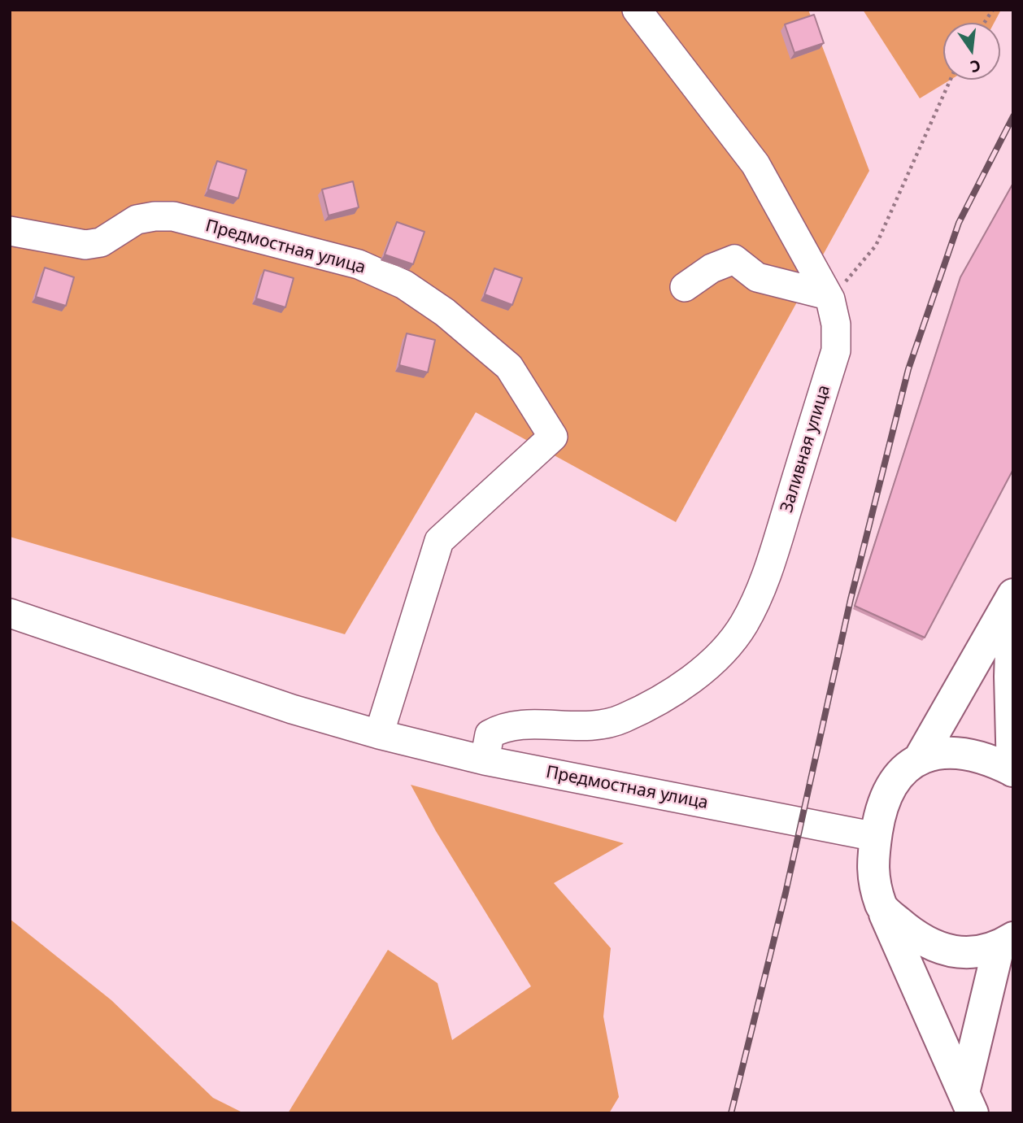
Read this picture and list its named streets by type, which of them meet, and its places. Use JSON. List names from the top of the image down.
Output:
{
  "streets": {
    "street": ["Предмостная улица", "Заливная улица"]
  },
  "crossings": [
    ["Предмостная улица", "Заливная улица"]
  ],
  "north": "bottom"
}
